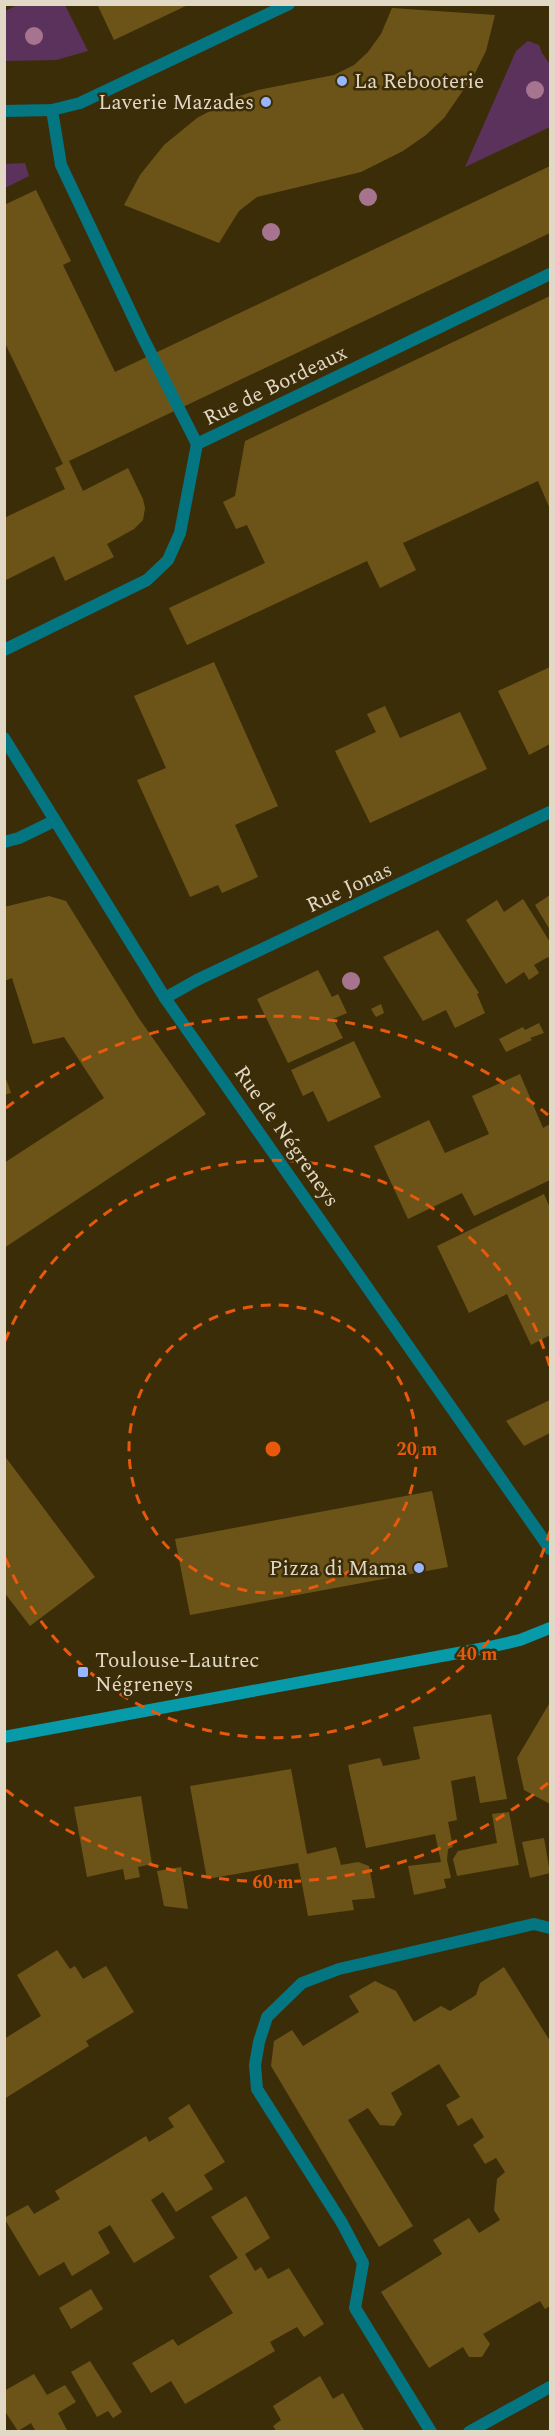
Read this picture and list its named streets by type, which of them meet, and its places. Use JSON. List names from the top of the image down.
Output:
{
  "streets": {
    "street": ["Rue de Bordeaux", "Rue Jonas", "Rue de Négreneys"]
  },
  "crossings": [
    ["Rue Jonas", "Rue de Négreneys"]
  ],
  "places": {
    "other": ["La Rebooterie", "Laverie Mazades", "Pizza di Mama"],
    "transit": ["Toulouse-Lautrec Négreneys"]
  },
  "rings": ["20 m", "40 m", "60 m"]
}
